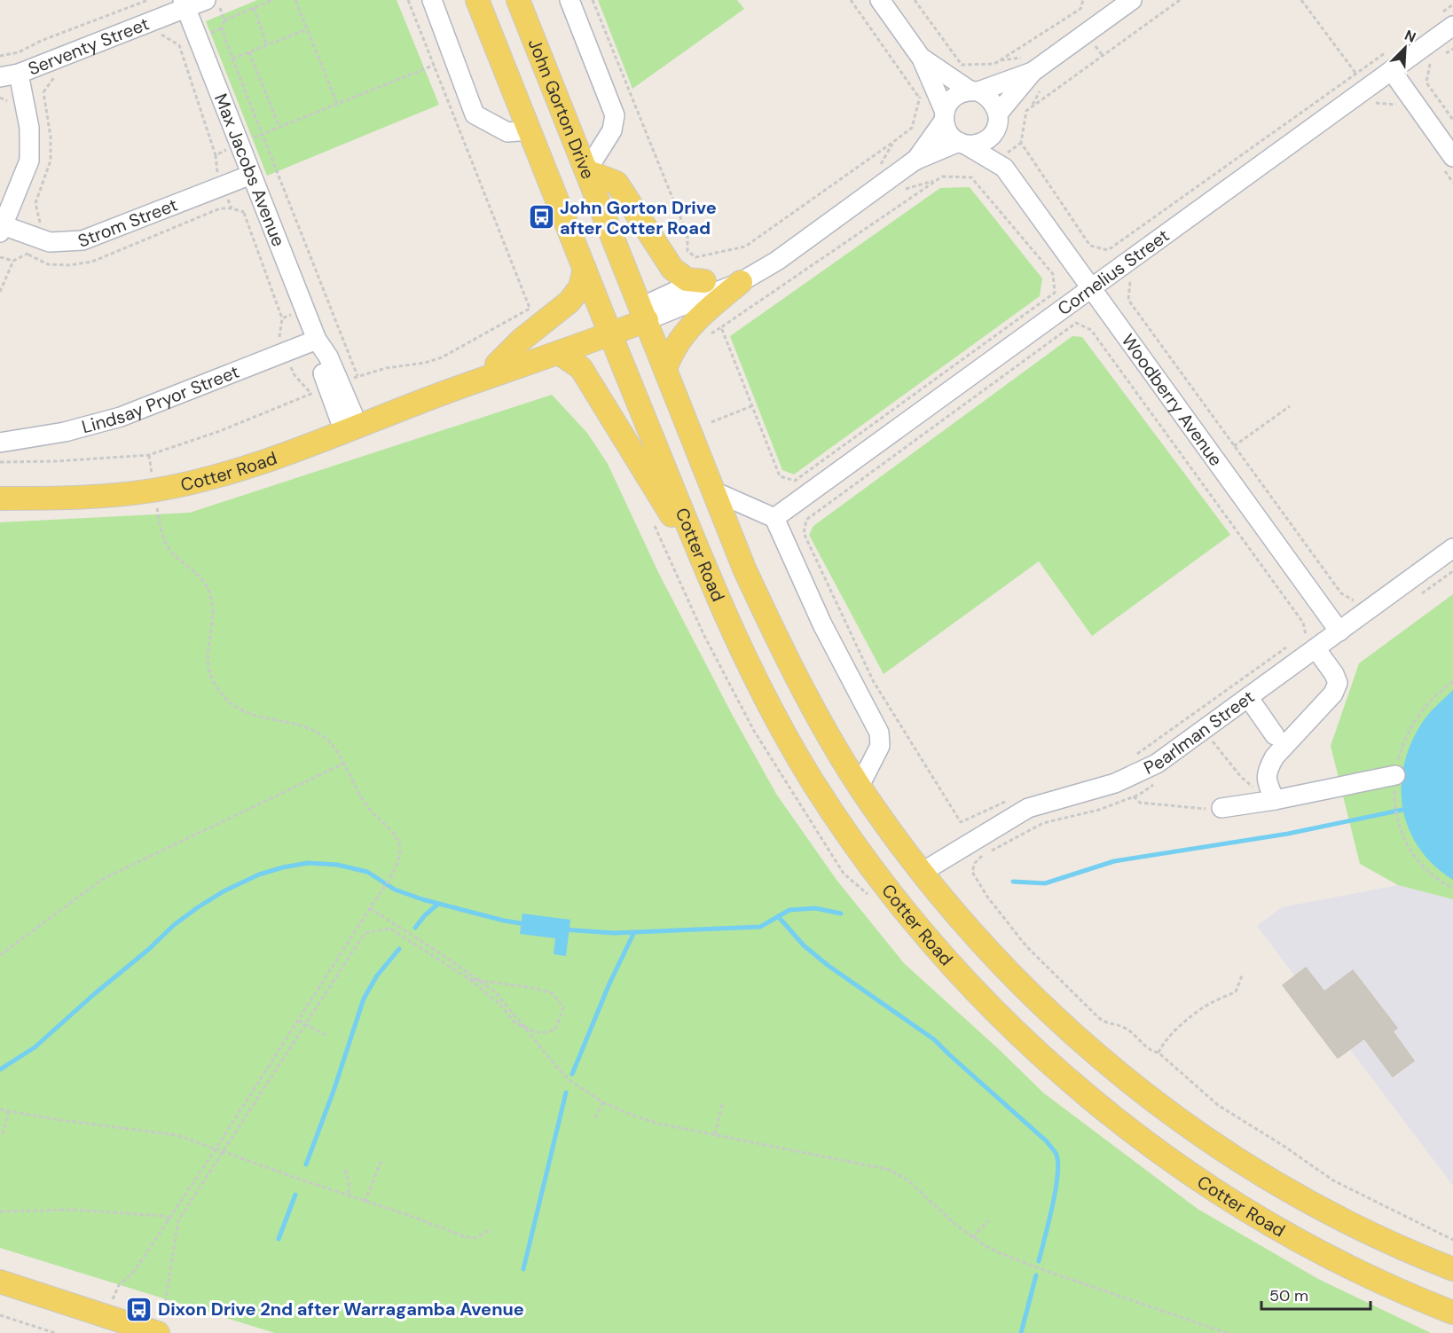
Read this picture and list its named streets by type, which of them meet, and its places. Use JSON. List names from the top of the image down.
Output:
{
  "streets": {
    "main road": ["John Gorton Drive", "Cotter Road"],
    "street": [
      "Serventy Street",
      "Max Jacobs Avenue",
      "Strom Street",
      "Cornelius Street",
      "Lindsay Pryor Street",
      "Woodberry Avenue",
      "Pearlman Street"
    ]
  },
  "crossings": [
    ["Serventy Street", "Max Jacobs Avenue"],
    ["John Gorton Drive", "Cotter Road"],
    ["Max Jacobs Avenue", "Strom Street"],
    ["Max Jacobs Avenue", "Lindsay Pryor Street"],
    ["Max Jacobs Avenue", "Cotter Road"],
    ["Cornelius Street", "Woodberry Avenue"],
    ["Woodberry Avenue", "Pearlman Street"],
    ["Cotter Road", "Pearlman Street"]
  ],
  "places": {
    "bus stop": ["John Gorton Drive after Cotter Road", "Dixon Drive 2nd after Warragamba Avenue"]
  },
  "scale_bar": "50 m",
  "north": "top right"
}
